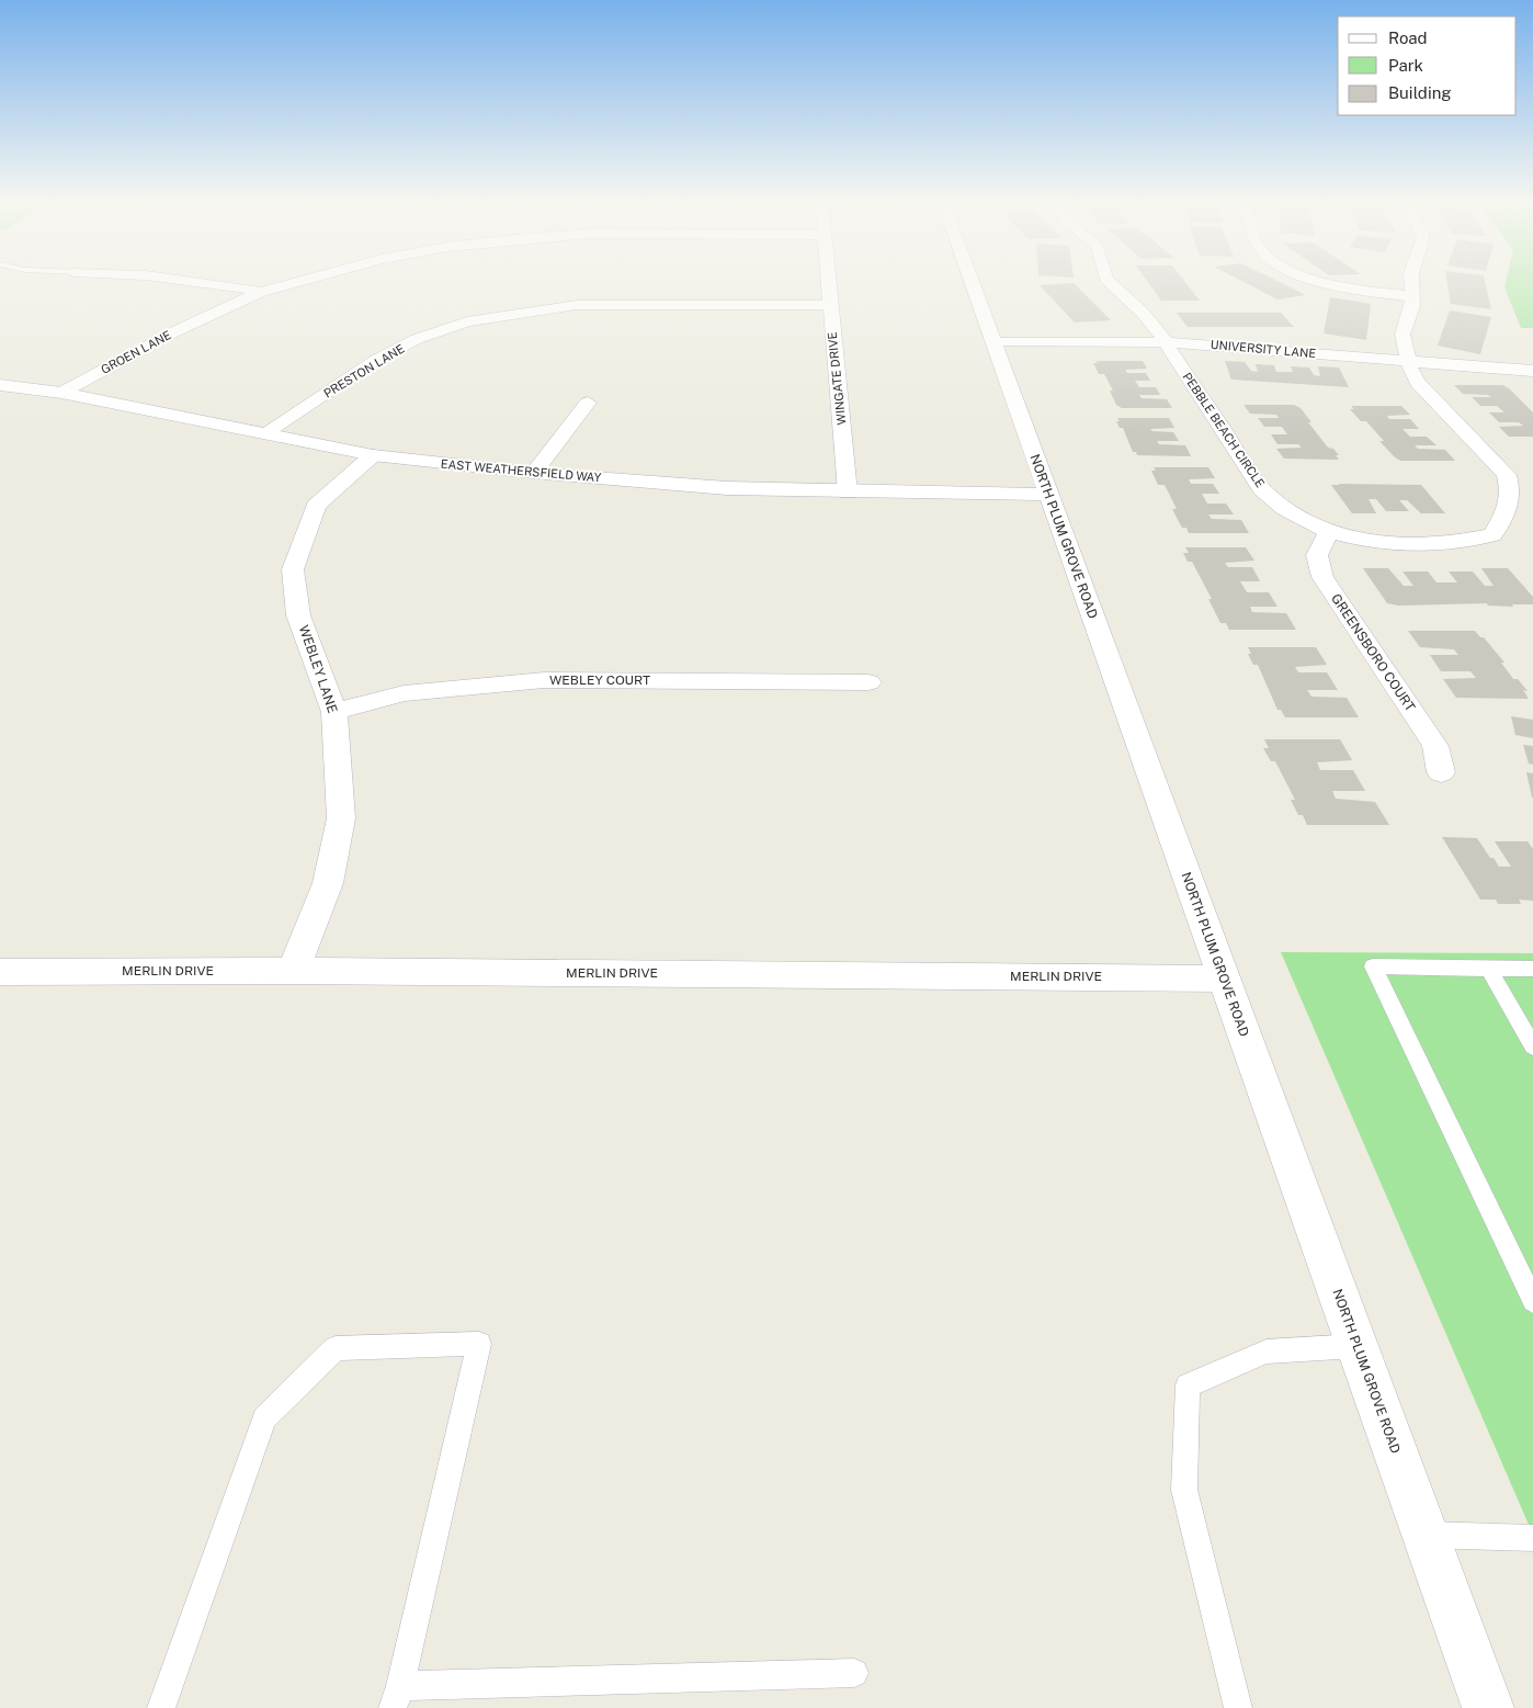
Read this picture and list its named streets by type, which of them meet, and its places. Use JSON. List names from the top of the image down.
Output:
{
  "streets": {
    "street": [
      "UNIVERSITY LANE",
      "GROEN LANE",
      "PRESTON LANE",
      "WINGATE DRIVE",
      "PEBBLE BEACH CIRCLE",
      "EAST WEATHERSFIELD WAY",
      "NORTH PLUM GROVE ROAD",
      "GREENSBORO COURT",
      "WEBLEY LANE",
      "WEBLEY COURT",
      "MERLIN DRIVE"
    ]
  },
  "crossings": [
    ["UNIVERSITY LANE", "PEBBLE BEACH CIRCLE"],
    ["UNIVERSITY LANE", "NORTH PLUM GROVE ROAD"],
    ["GROEN LANE", "EAST WEATHERSFIELD WAY"],
    ["PRESTON LANE", "WINGATE DRIVE"],
    ["PRESTON LANE", "EAST WEATHERSFIELD WAY"],
    ["WINGATE DRIVE", "EAST WEATHERSFIELD WAY"],
    ["PEBBLE BEACH CIRCLE", "GREENSBORO COURT"],
    ["EAST WEATHERSFIELD WAY", "NORTH PLUM GROVE ROAD"],
    ["EAST WEATHERSFIELD WAY", "WEBLEY LANE"],
    ["NORTH PLUM GROVE ROAD", "MERLIN DRIVE"],
    ["WEBLEY LANE", "WEBLEY COURT"],
    ["WEBLEY LANE", "MERLIN DRIVE"]
  ],
  "legend": ["Road", "Park", "Building"]
}
